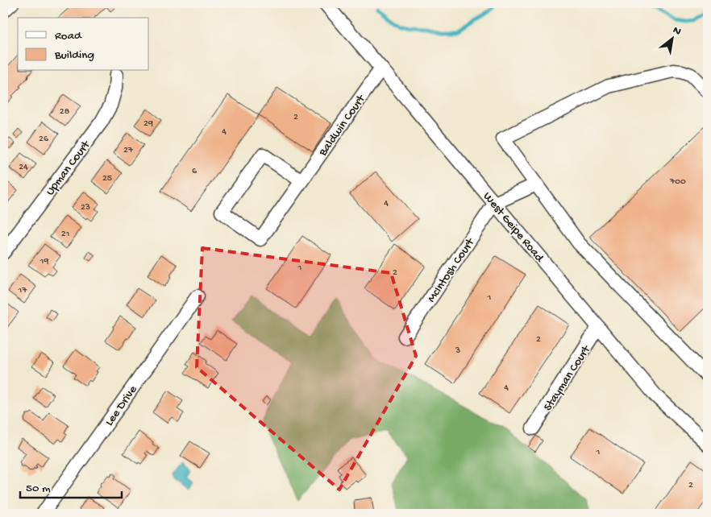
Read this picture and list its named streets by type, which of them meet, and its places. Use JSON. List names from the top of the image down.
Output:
{
  "streets": {
    "street": [
      "Baldwin Court",
      "Upman Court",
      "West Geipe Road",
      "McIntosh Court",
      "Stayman Court",
      "Lee Drive"
    ]
  },
  "crossings": [
    ["Baldwin Court", "West Geipe Road"],
    ["West Geipe Road", "McIntosh Court"],
    ["West Geipe Road", "Stayman Court"]
  ],
  "house_numbers": [
    "28",
    "2",
    "29",
    "4",
    "26",
    "27",
    "24",
    "6",
    "25",
    "700",
    "4",
    "23",
    "21",
    "19",
    "1",
    "2",
    "17",
    "1",
    "2",
    "3",
    "4",
    "1",
    "2"
  ],
  "legend": ["Road", "Building"],
  "scale_bar": "50 m",
  "north": "top right"
}
